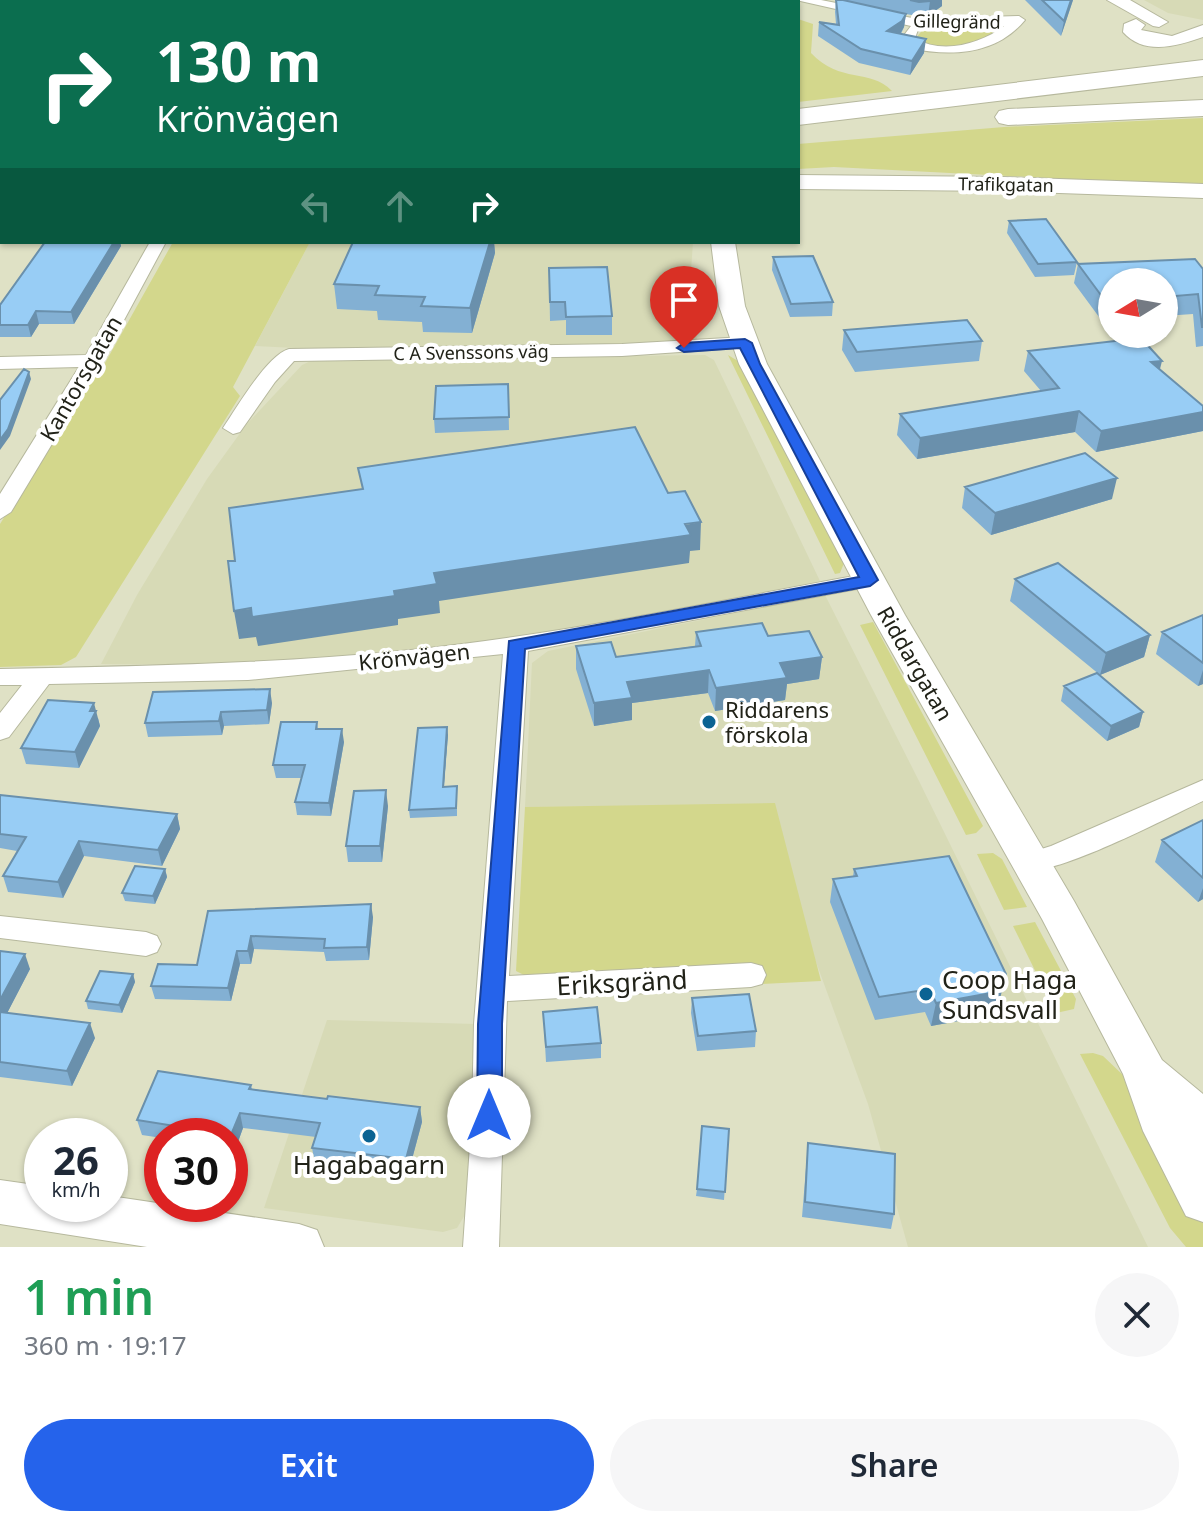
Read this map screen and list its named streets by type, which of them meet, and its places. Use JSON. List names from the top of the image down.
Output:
{
  "streets": {
    "street": [
      "Gillegränd",
      "Trafikgatan",
      "C A Svenssons väg",
      "Kantorsgatan",
      "Krönvägen",
      "Riddargatan",
      "Eriksgränd"
    ]
  },
  "crossings": [
    ["C A Svenssons väg", "Riddargatan"],
    ["Krönvägen", "Riddargatan"]
  ],
  "places": ["Riddarens förskola", "Coop Haga Sundsvall", "Hagabagarn"],
  "north": "left",
  "page": {
    "turn": ["130 m", "Krönvägen"],
    "speed": "26 km/h",
    "limit": "30",
    "heading": ["1 min", "360 m · 19:17"],
    "buttons": ["Exit", "Share"]
  }
}
